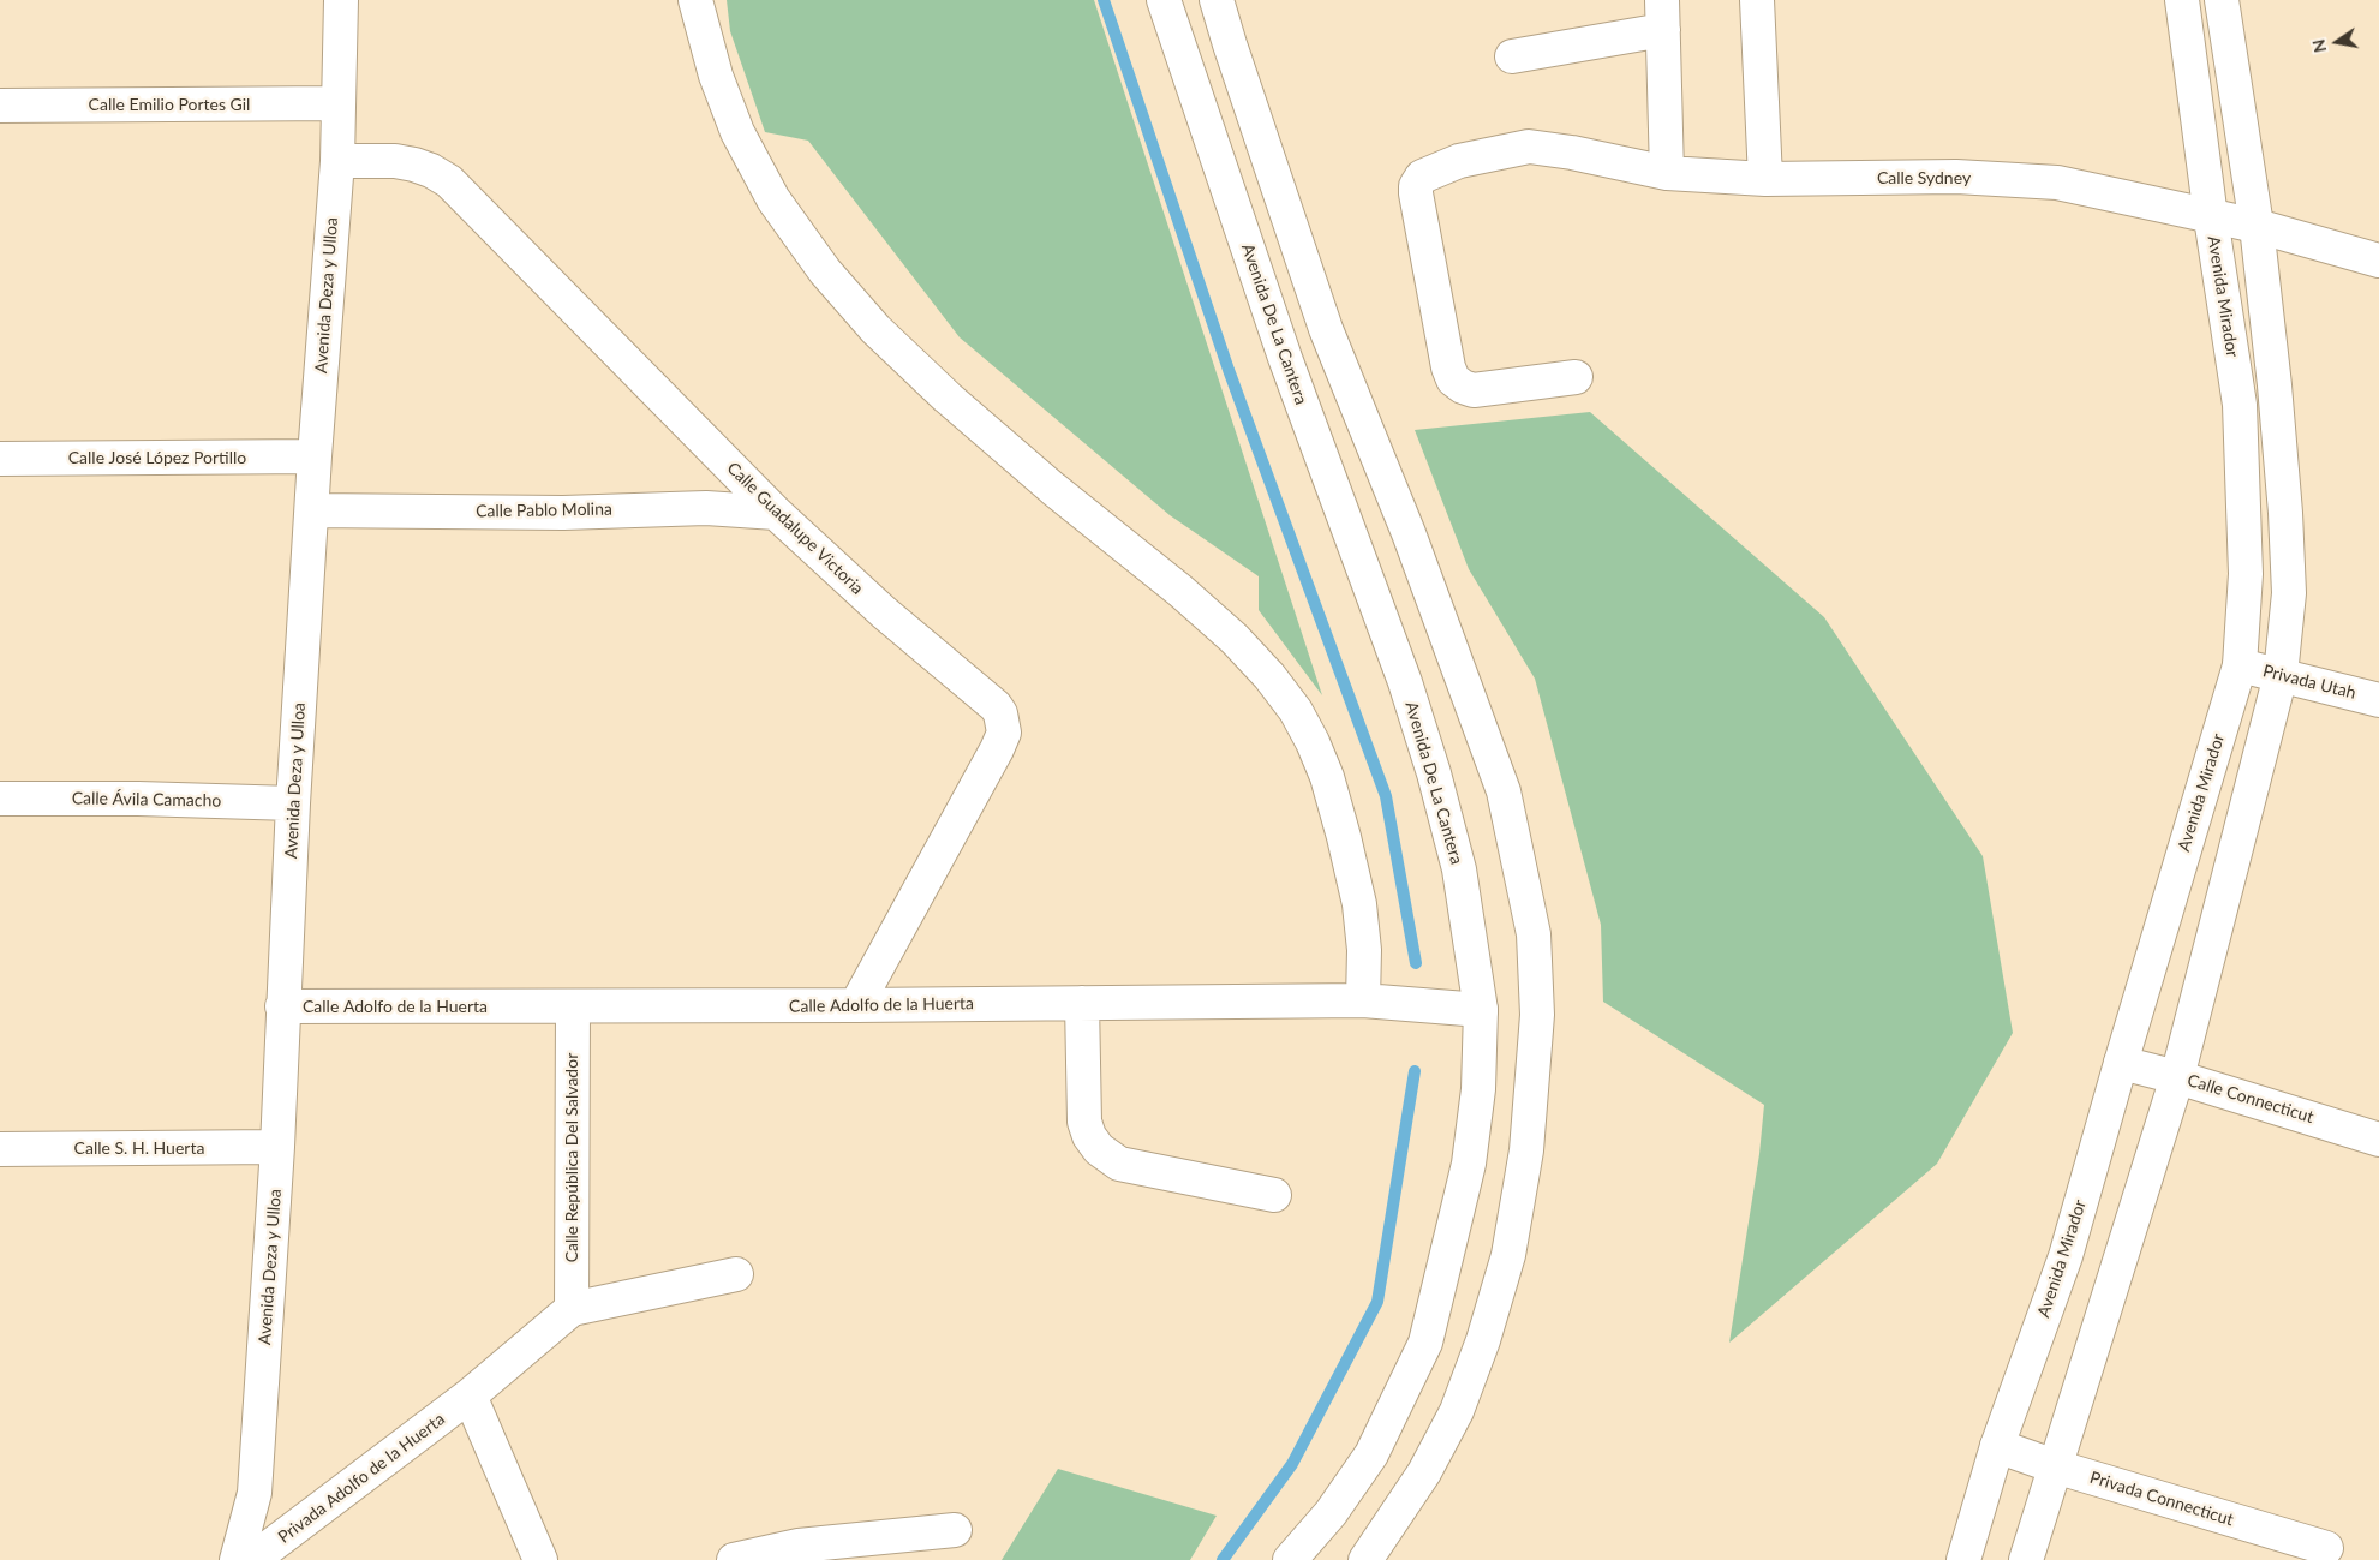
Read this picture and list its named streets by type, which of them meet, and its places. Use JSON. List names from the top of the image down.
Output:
{
  "streets": {
    "street": [
      "Calle Emilio Portes Gil",
      "Calle Sydney",
      "Avenida Deza y Ulloa",
      "Avenida Mirador",
      "Avenida De La Cantera",
      "Calle José López Portillo",
      "Calle Pablo Molina",
      "Calle Guadalupe Victoria",
      "Privada Utah",
      "Calle Ávila Camacho",
      "Calle Adolfo de la Huerta",
      "Calle Connecticut",
      "Calle S. H. Huerta",
      "Calle República Del Salvador",
      "Privada Adolfo de la Huerta",
      "Privada Connecticut"
    ]
  },
  "crossings": [
    ["Calle Emilio Portes Gil", "Avenida Deza y Ulloa"],
    ["Calle Sydney", "Avenida Mirador"],
    ["Avenida Deza y Ulloa", "Calle José López Portillo"],
    ["Avenida Deza y Ulloa", "Calle Pablo Molina"],
    ["Avenida Deza y Ulloa", "Calle Guadalupe Victoria"],
    ["Avenida Deza y Ulloa", "Calle Ávila Camacho"],
    ["Avenida Deza y Ulloa", "Calle Adolfo de la Huerta"],
    ["Avenida Deza y Ulloa", "Calle S. H. Huerta"],
    ["Avenida Mirador", "Privada Utah"],
    ["Avenida Mirador", "Calle Connecticut"],
    ["Avenida Mirador", "Privada Connecticut"],
    ["Avenida De La Cantera", "Calle Adolfo de la Huerta"],
    ["Calle Pablo Molina", "Calle Guadalupe Victoria"],
    ["Calle Guadalupe Victoria", "Calle Adolfo de la Huerta"],
    ["Calle Adolfo de la Huerta", "Calle República Del Salvador"],
    ["Calle República Del Salvador", "Privada Adolfo de la Huerta"]
  ],
  "north": "left"
}
